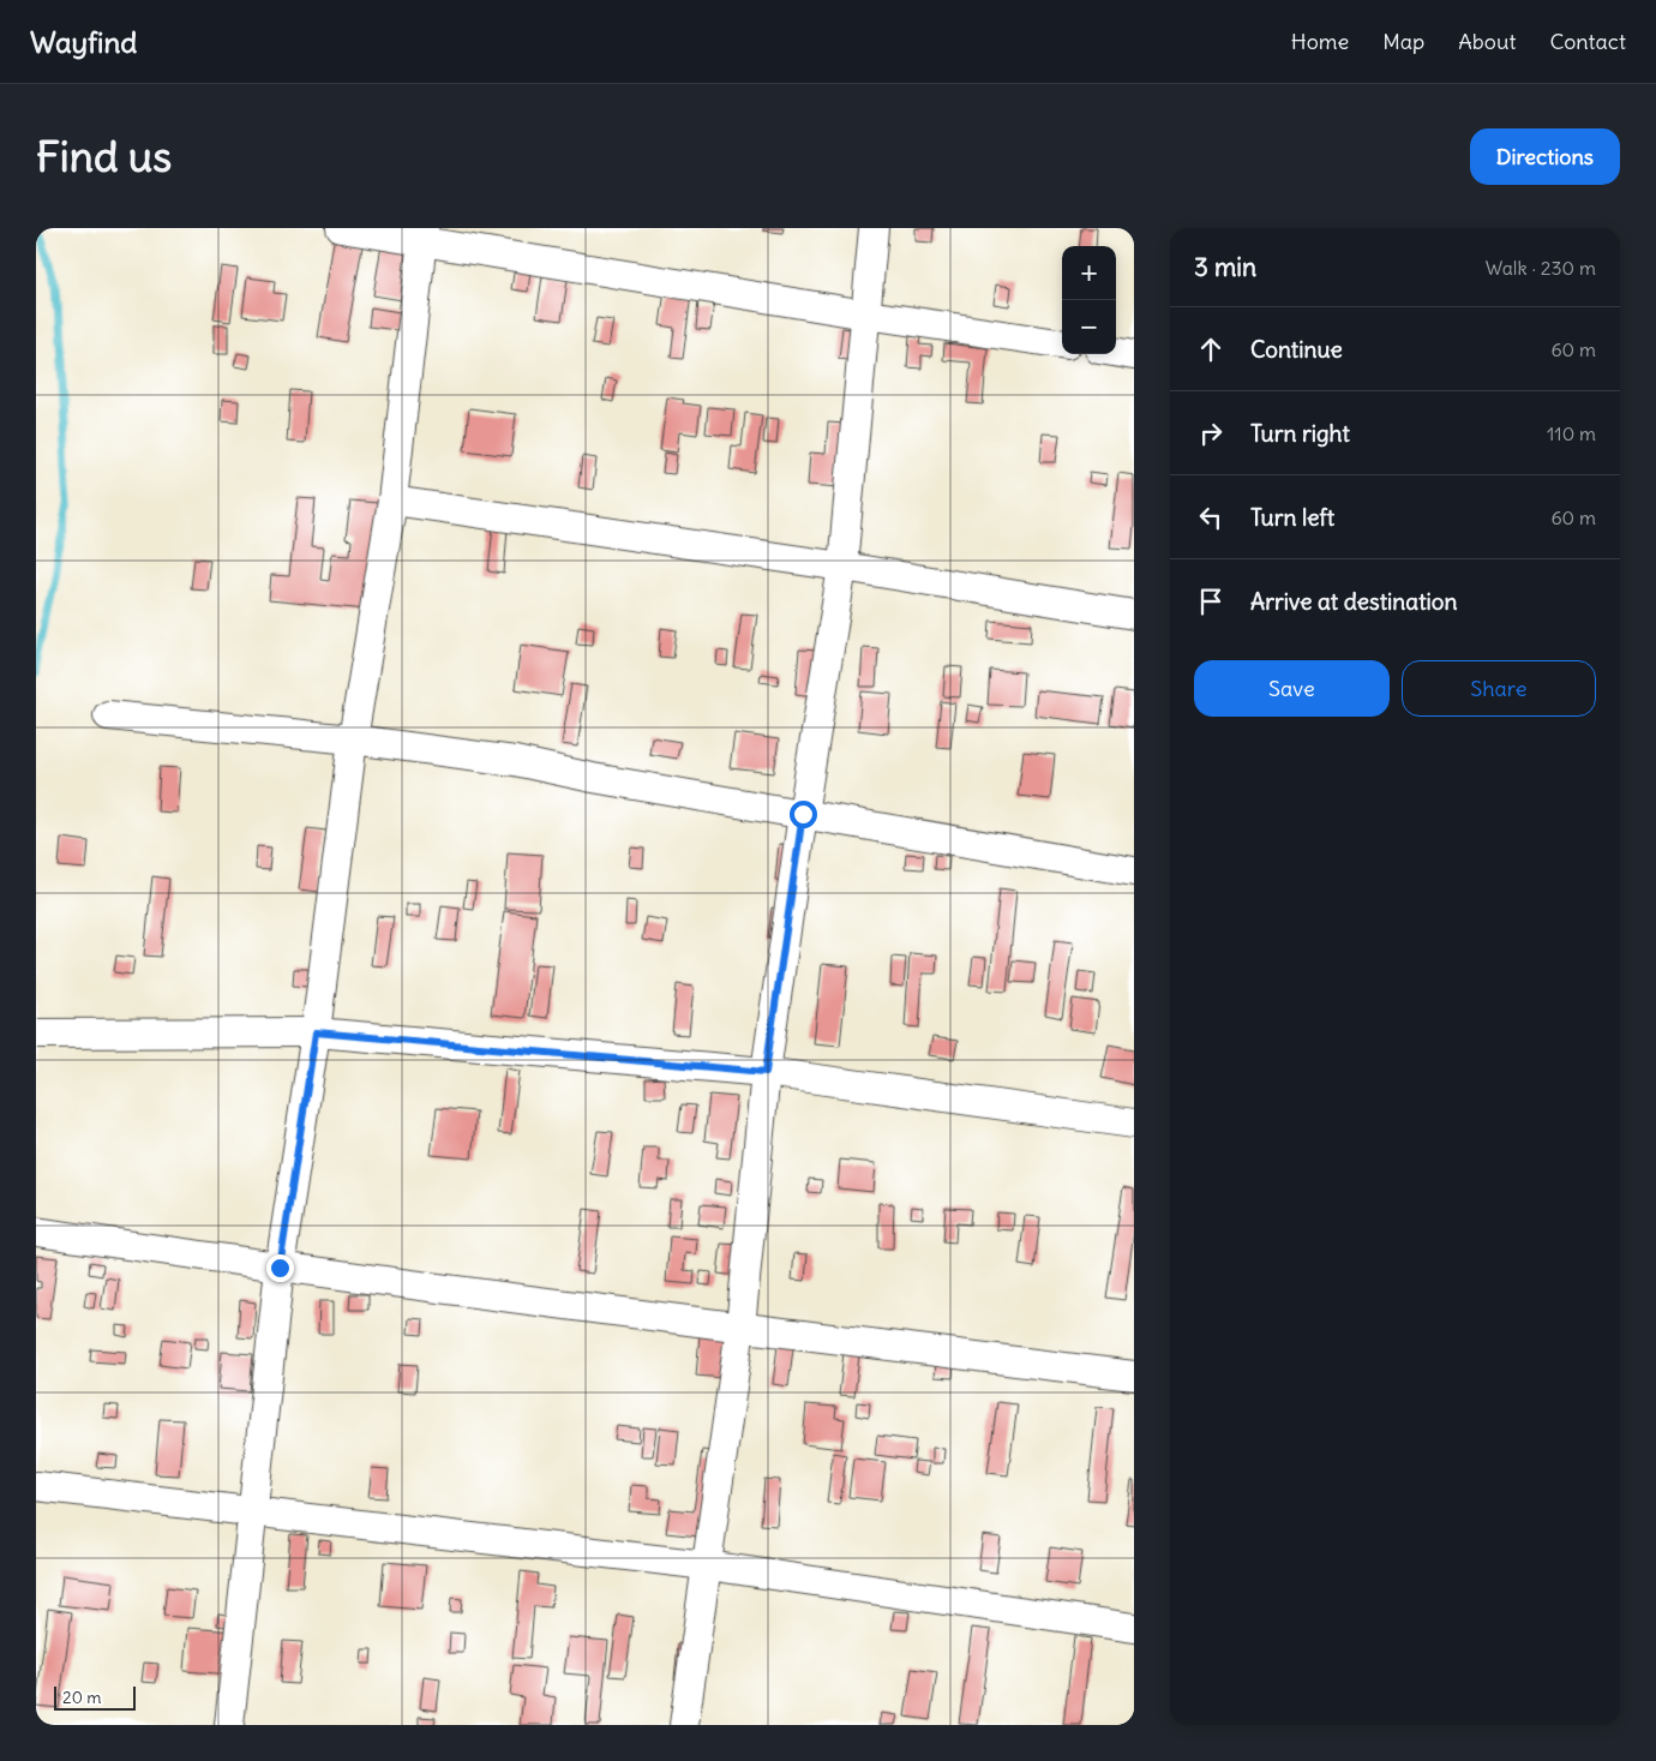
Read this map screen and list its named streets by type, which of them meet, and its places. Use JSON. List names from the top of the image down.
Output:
{
  "scale_bar": "20 m",
  "page": {
    "header": "Wayfind",
    "nav": [
      "Home",
      "Map",
      "About",
      "Contact"
    ],
    "buttons": [
      "Directions",
      ["Save", "Share"]
    ],
    "title": "Find us",
    "heading": ["3 min", "Walk · 230 m"],
    "map_buttons": ["+", "−"],
    "list": [
      ["Continue", "60 m"],
      ["Turn right", "110 m"],
      ["Turn left", "60 m"],
      "Arrive at destination"
    ],
    "scale": "20 m"
  }
}
